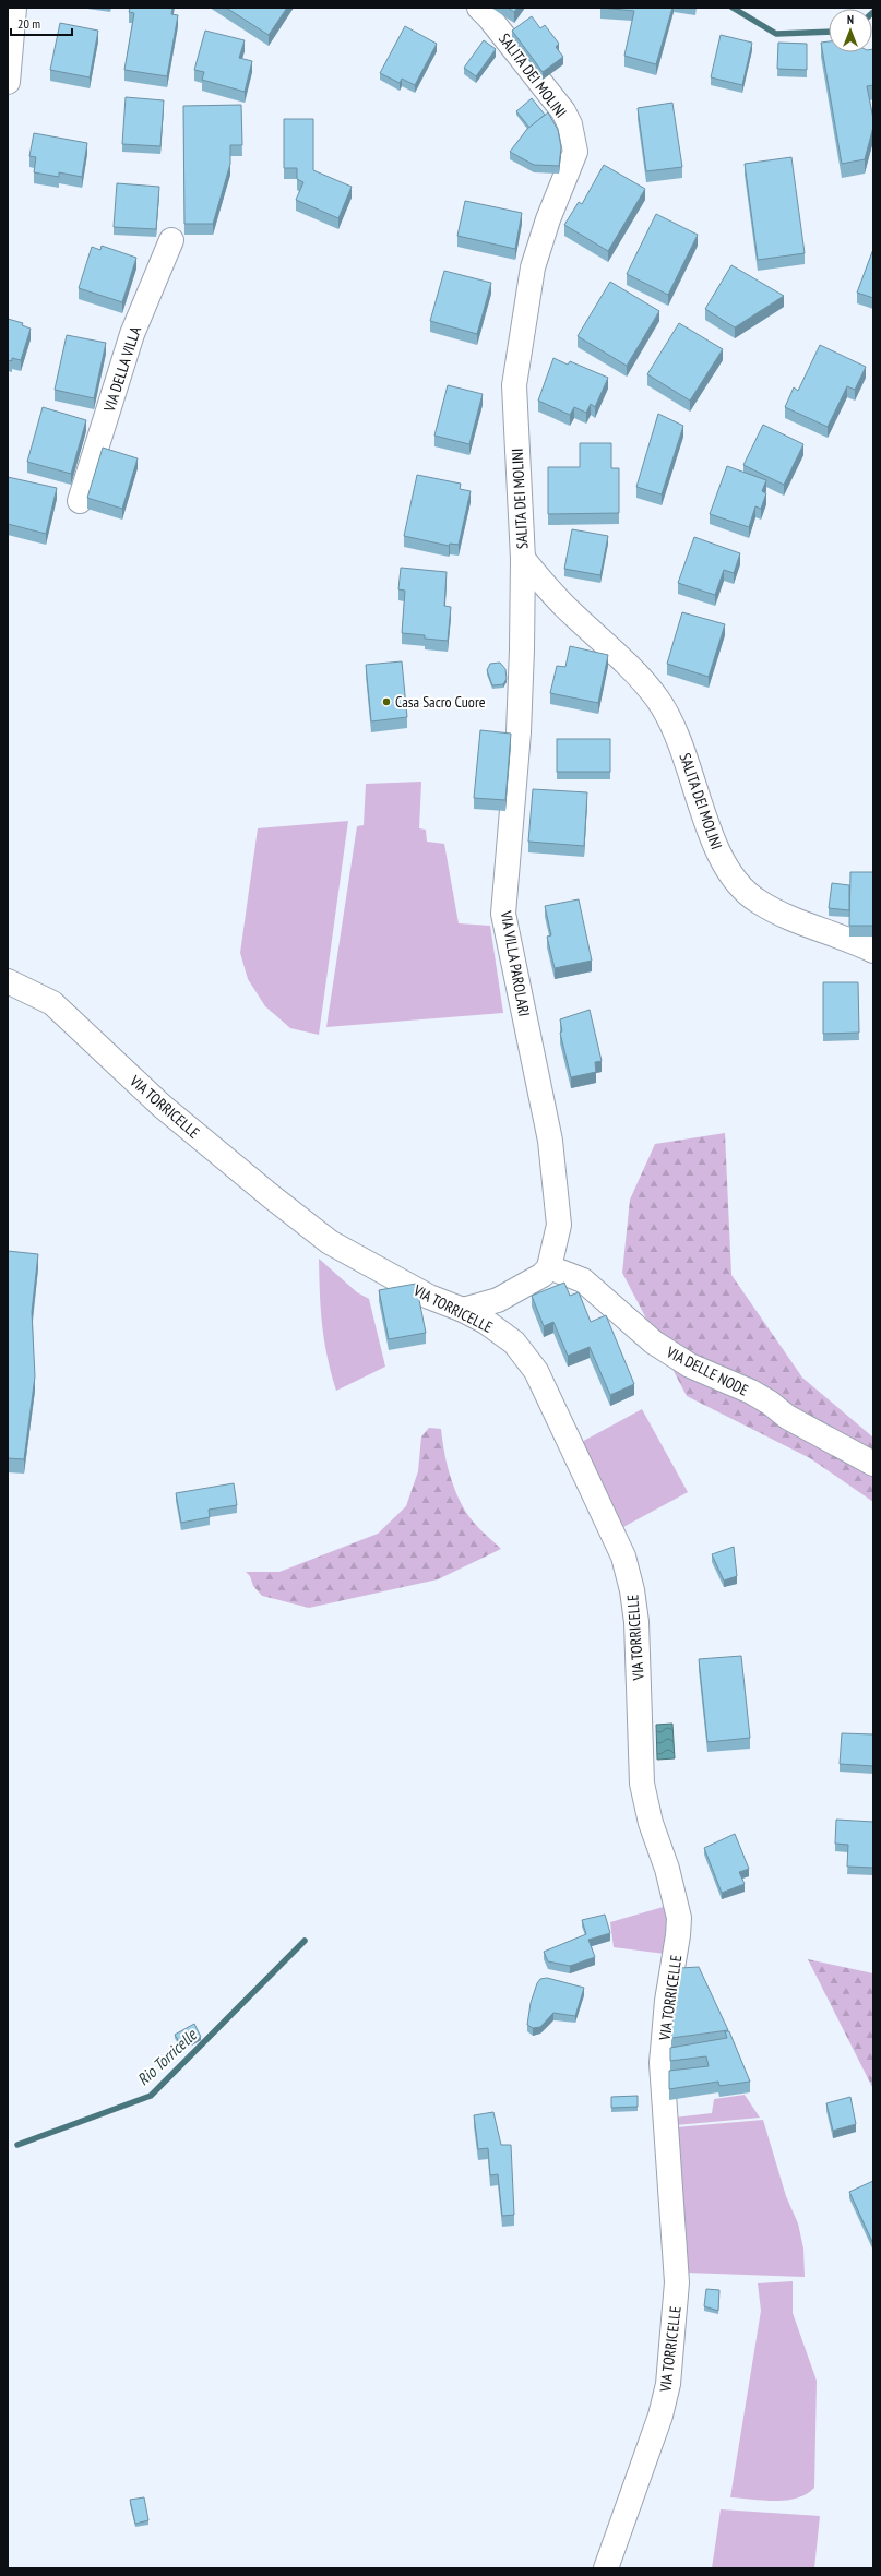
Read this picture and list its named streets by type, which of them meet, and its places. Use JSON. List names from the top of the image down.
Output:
{
  "streets": {
    "street": [
      "SALITA DEI MOLINI",
      "VIA DELLA VILLA",
      "VIA VILLA PAROLARI",
      "VIA TORRICELLE",
      "VIA DELLE NODE"
    ]
  },
  "crossings": [
    ["SALITA DEI MOLINI", "VIA VILLA PAROLARI"],
    ["VIA VILLA PAROLARI", "VIA DELLE NODE"]
  ],
  "water": ["Rio Torricelle"],
  "places": ["Casa Sacro Cuore"],
  "scale_bar": "20 m",
  "north": "top"
}
